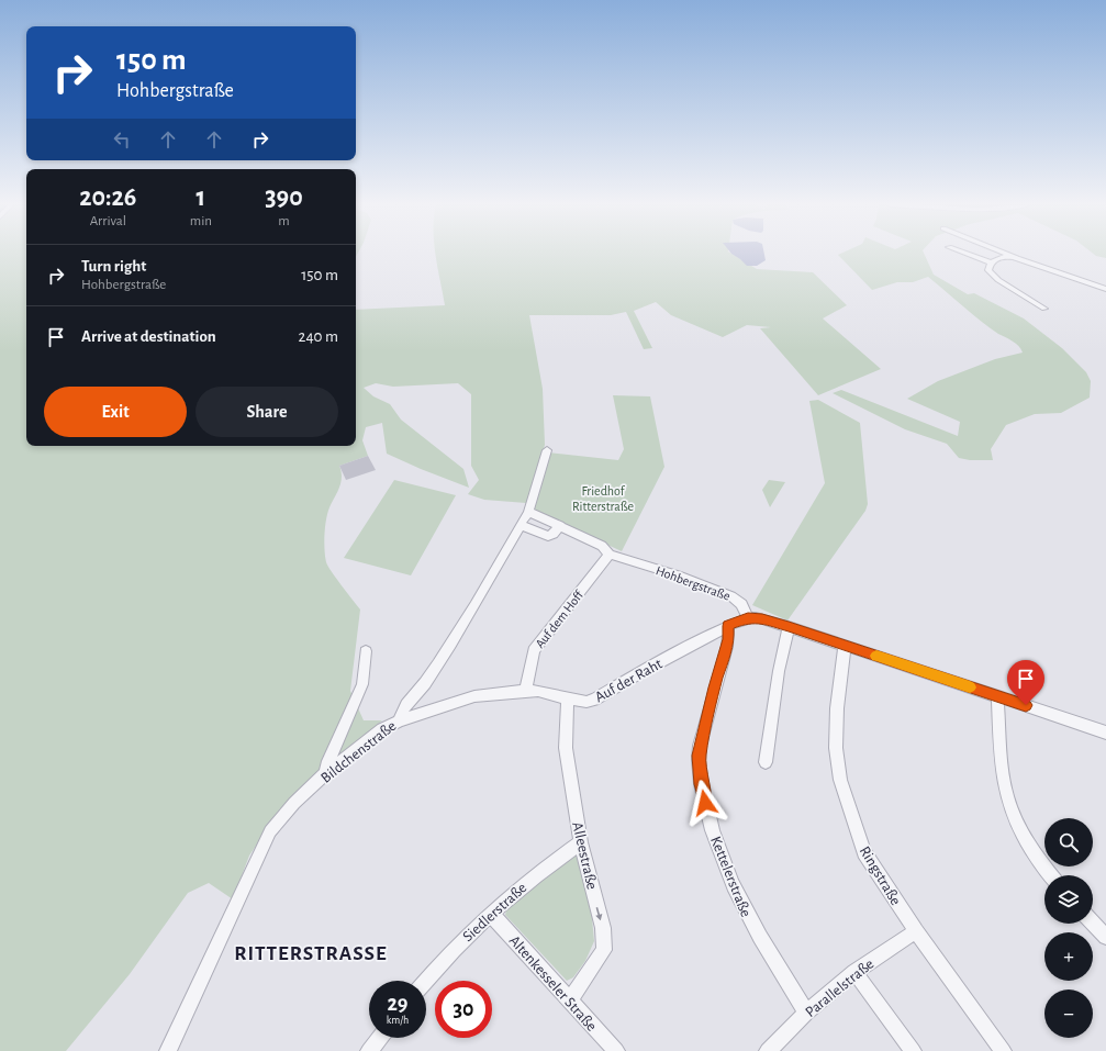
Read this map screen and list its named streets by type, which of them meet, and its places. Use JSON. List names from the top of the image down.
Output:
{
  "streets": {
    "street": [
      "Hohbergstraße",
      "Auf dem Hoff",
      "Auf der Raht",
      "Bildchenstraße",
      "Alleestraße",
      "Ringstraße",
      "Kettelerstraße",
      "Siedlerstraße",
      "Altenkesseler Straße",
      "Parallelstraße"
    ]
  },
  "crossings": [
    ["Hohbergstraße", "Auf dem Hoff"],
    ["Hohbergstraße", "Auf der Raht"],
    ["Hohbergstraße", "Bildchenstraße"],
    ["Auf dem Hoff", "Auf der Raht"],
    ["Auf der Raht", "Bildchenstraße"],
    ["Auf der Raht", "Alleestraße"],
    ["Auf der Raht", "Kettelerstraße"],
    ["Alleestraße", "Siedlerstraße"],
    ["Alleestraße", "Altenkesseler Straße"],
    ["Ringstraße", "Parallelstraße"],
    ["Kettelerstraße", "Parallelstraße"],
    ["Siedlerstraße", "Altenkesseler Straße"]
  ],
  "one_way": ["Alleestraße"],
  "districts": ["RITTERSTRASSE"],
  "parks": ["Friedhof Ritterstraße"],
  "page": {
    "turn": ["150 m", "Hohbergstraße"],
    "eta": [
      "20:26",
      "Arrival",
      "1",
      "min",
      "390",
      "m"
    ],
    "list": [
      {
        "name": "Turn right",
        "note": "Hohbergstraße",
        "value": "150 m"
      },
      {
        "name": "Arrive at destination",
        "value": "240 m"
      }
    ],
    "buttons": ["Exit", "Share"],
    "map_buttons": ["+", "−"],
    "speed": "29 km/h",
    "limit": "30"
  }
}
